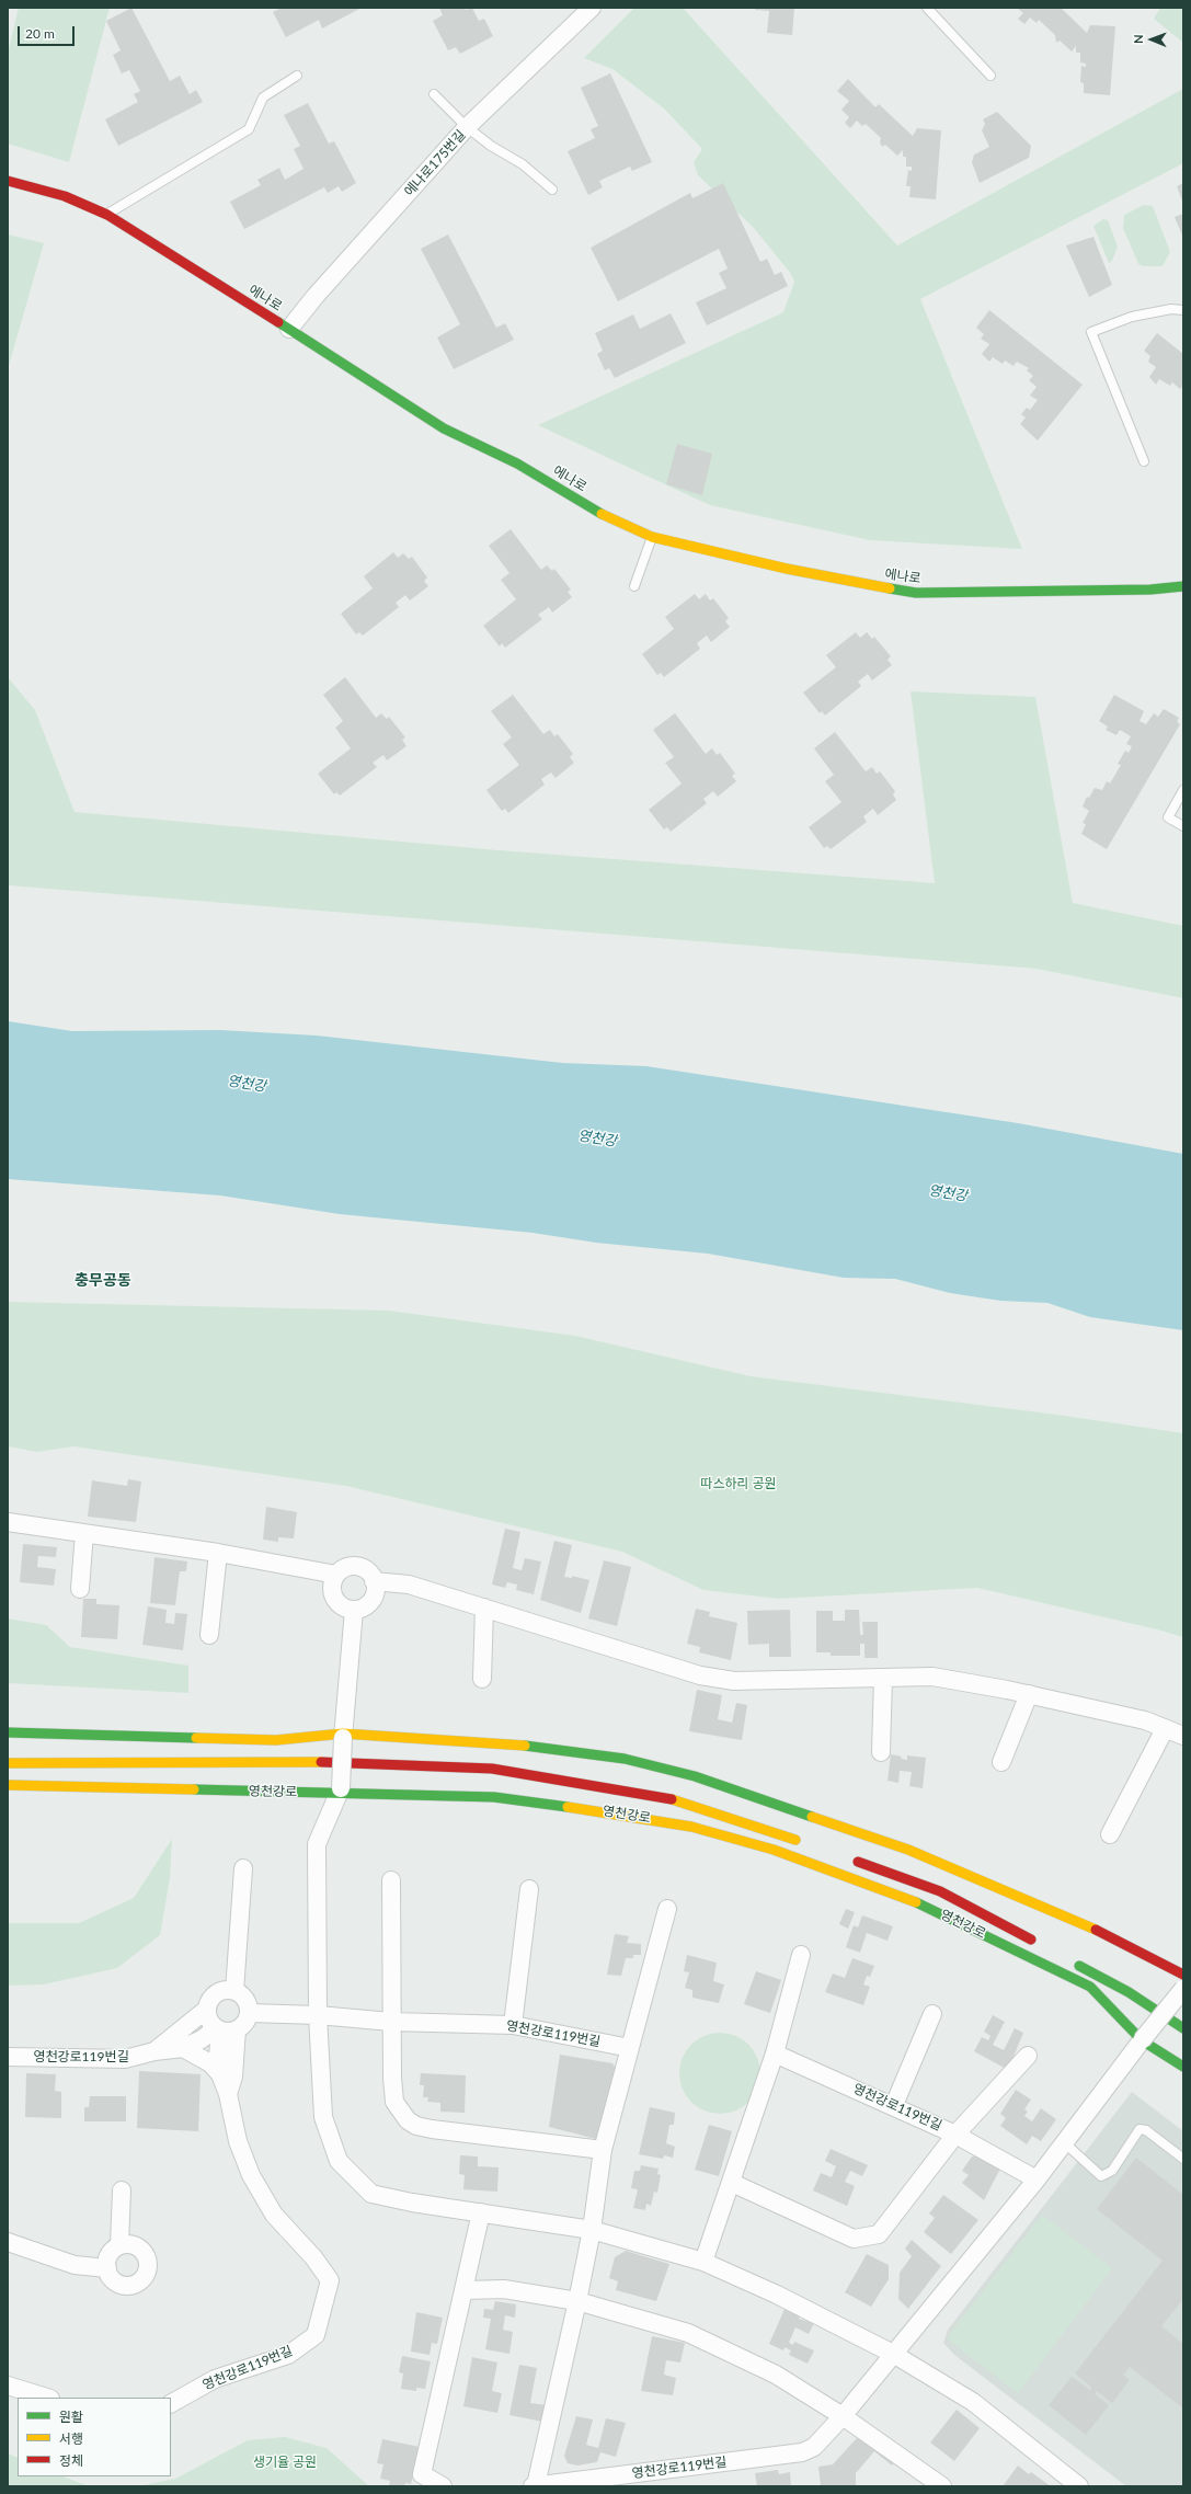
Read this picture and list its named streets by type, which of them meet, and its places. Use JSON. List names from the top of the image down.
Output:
{
  "streets": {
    "street": [
      "에나로175번길",
      "에나로",
      "영천강로",
      "영천강로119번길"
    ]
  },
  "crossings": [
    ["에나로175번길", "에나로"],
    ["영천강로", "영천강로119번길"]
  ],
  "districts": ["충무공동"],
  "water": ["영천강"],
  "parks": ["따스하리 공원", "생기율 공원"],
  "legend": ["원활", "서행", "정체"],
  "scale_bar": "20 m",
  "north": "left"
}
